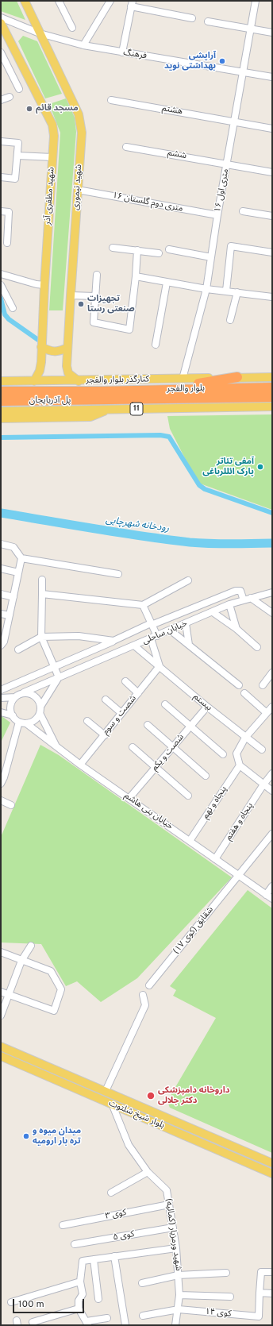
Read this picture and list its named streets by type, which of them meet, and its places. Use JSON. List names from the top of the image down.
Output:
{
  "streets": {
    "highway": ["بلوار والفجر", "پل آذربایجان", "11"],
    "main road": [
      "شهید تیموری",
      "شهید مظفری آذر",
      "کنارگذر بلوار والفجر",
      "بلوار شیخ شلتوت"
    ],
    "street": [
      "فرهنگ",
      "هشتم",
      "ششم",
      "۱۶ متری اول",
      "۱۶ متری دوم گلستان",
      "خیابان ساحلی",
      "بیستم",
      "شصت و سوم",
      "شصت و یکم",
      "پنجاه و نهم",
      "خیابان بنی هاشم",
      "پنجاه و هفتم",
      "شقایق (کوی ۱۷)",
      "کوی ۳",
      "شهید ورمزیار (کمالیه)",
      "کوی ۵",
      "کوی ۱۴"
    ]
  },
  "crossings": [
    ["فرهنگ", "شهید تیموری"],
    ["فرهنگ", "۱۶ متری اول"],
    ["هشتم", "۱۶ متری اول"],
    ["ششم", "۱۶ متری اول"],
    ["شهید تیموری", "۱۶ متری دوم گلستان"],
    ["شهید تیموری", "کنارگذر بلوار والفجر"],
    ["۱۶ متری اول", "۱۶ متری دوم گلستان"],
    ["۱۶ متری اول", "کنارگذر بلوار والفجر"],
    ["شهید مظفری آذر", "کنارگذر بلوار والفجر"],
    ["بلوار والفجر", "پل آذربایجان"],
    ["خیابان ساحلی", "بیستم"],
    ["خیابان ساحلی", "خیابان بنی هاشم"],
    ["بیستم", "شصت و سوم"],
    ["بیستم", "شصت و یکم"],
    ["شصت و سوم", "خیابان بنی هاشم"],
    ["شصت و یکم", "خیابان بنی هاشم"],
    ["پنجاه و نهم", "خیابان بنی هاشم"],
    ["خیابان بنی هاشم", "پنجاه و هفتم"],
    ["خیابان بنی هاشم", "شقایق (کوی ۱۷)"],
    ["بلوار شیخ شلتوت", "شهید ورمزیار (کمالیه)"],
    ["کوی ۳", "شهید ورمزیار (کمالیه)"],
    ["شهید ورمزیار (کمالیه)", "کوی ۵"],
    ["شهید ورمزیار (کمالیه)", "کوی ۱۴"]
  ],
  "water": ["رودخانه شهرچایی"],
  "places": [
    "آرایشی بهداشتی نوید",
    "مسجد قائم",
    "تجهیزات صنعتی رستا",
    "آمفی تئاتر پارک ائللرباغی",
    "داروخانه دامپزشکی دکتر جلالی",
    "میدان میوه و تره بار ارومیه"
  ],
  "scale_bar": "100 m"
}
